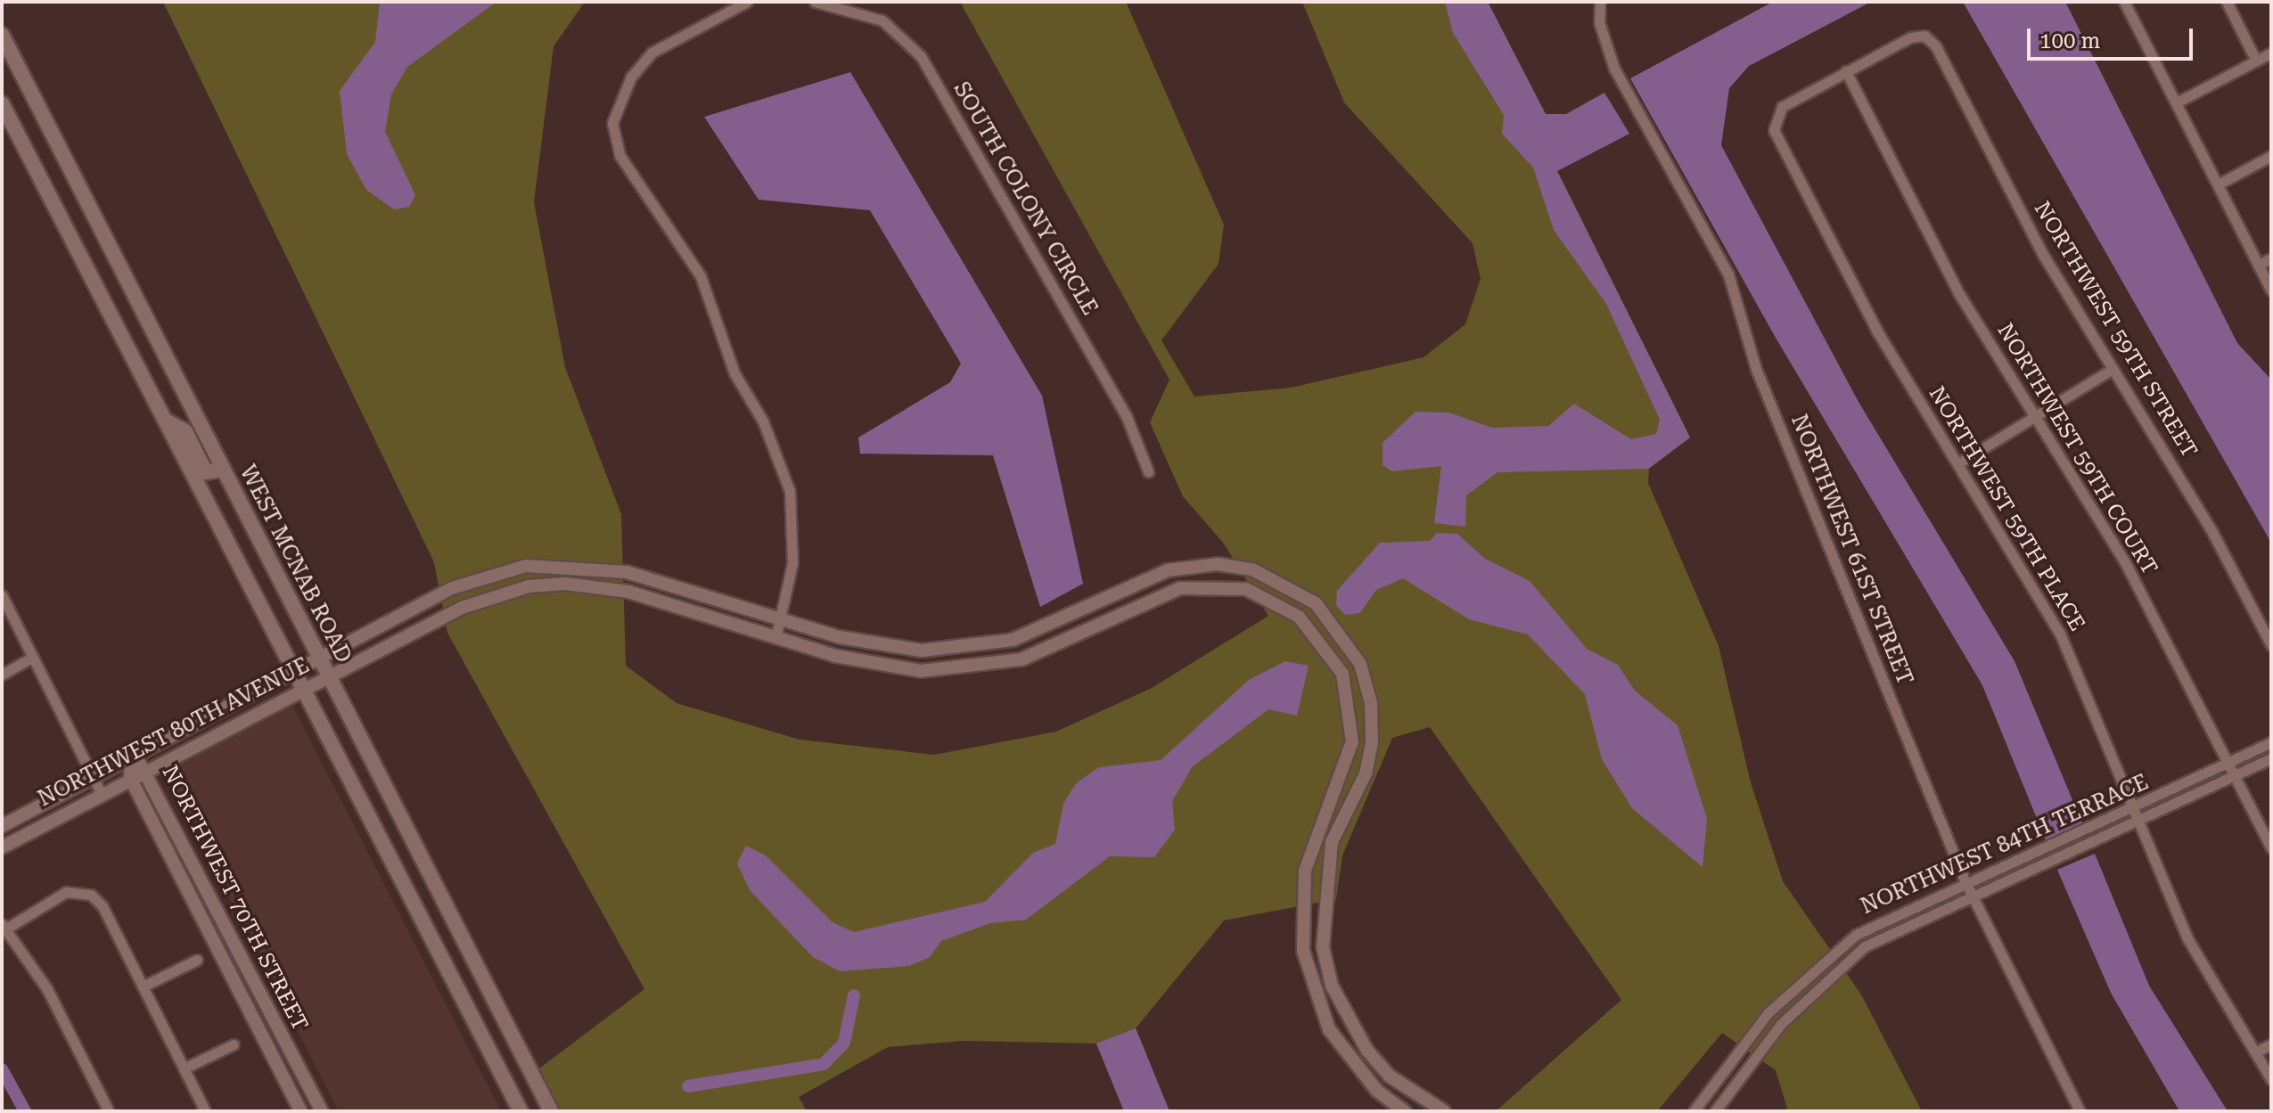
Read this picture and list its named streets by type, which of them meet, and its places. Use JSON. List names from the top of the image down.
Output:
{
  "streets": {
    "main road": ["WEST MCNAB ROAD"],
    "street": [
      "SOUTH COLONY CIRCLE",
      "NORTHWEST 59TH STREET",
      "NORTHWEST 59TH COURT",
      "NORTHWEST 59TH PLACE",
      "NORTHWEST 61ST STREET",
      "NORTHWEST 80TH AVENUE",
      "NORTHWEST 84TH TERRACE",
      "NORTHWEST 70TH STREET"
    ]
  },
  "crossings": [
    ["NORTHWEST 59TH STREET", "NORTHWEST 59TH COURT"],
    ["NORTHWEST 59TH STREET", "NORTHWEST 59TH PLACE"],
    ["NORTHWEST 59TH COURT", "NORTHWEST 59TH PLACE"],
    ["NORTHWEST 59TH COURT", "NORTHWEST 84TH TERRACE"],
    ["NORTHWEST 59TH PLACE", "NORTHWEST 84TH TERRACE"],
    ["NORTHWEST 61ST STREET", "NORTHWEST 84TH TERRACE"],
    ["WEST MCNAB ROAD", "NORTHWEST 80TH AVENUE"],
    ["NORTHWEST 80TH AVENUE", "NORTHWEST 70TH STREET"]
  ],
  "scale_bar": "100 m"
}
